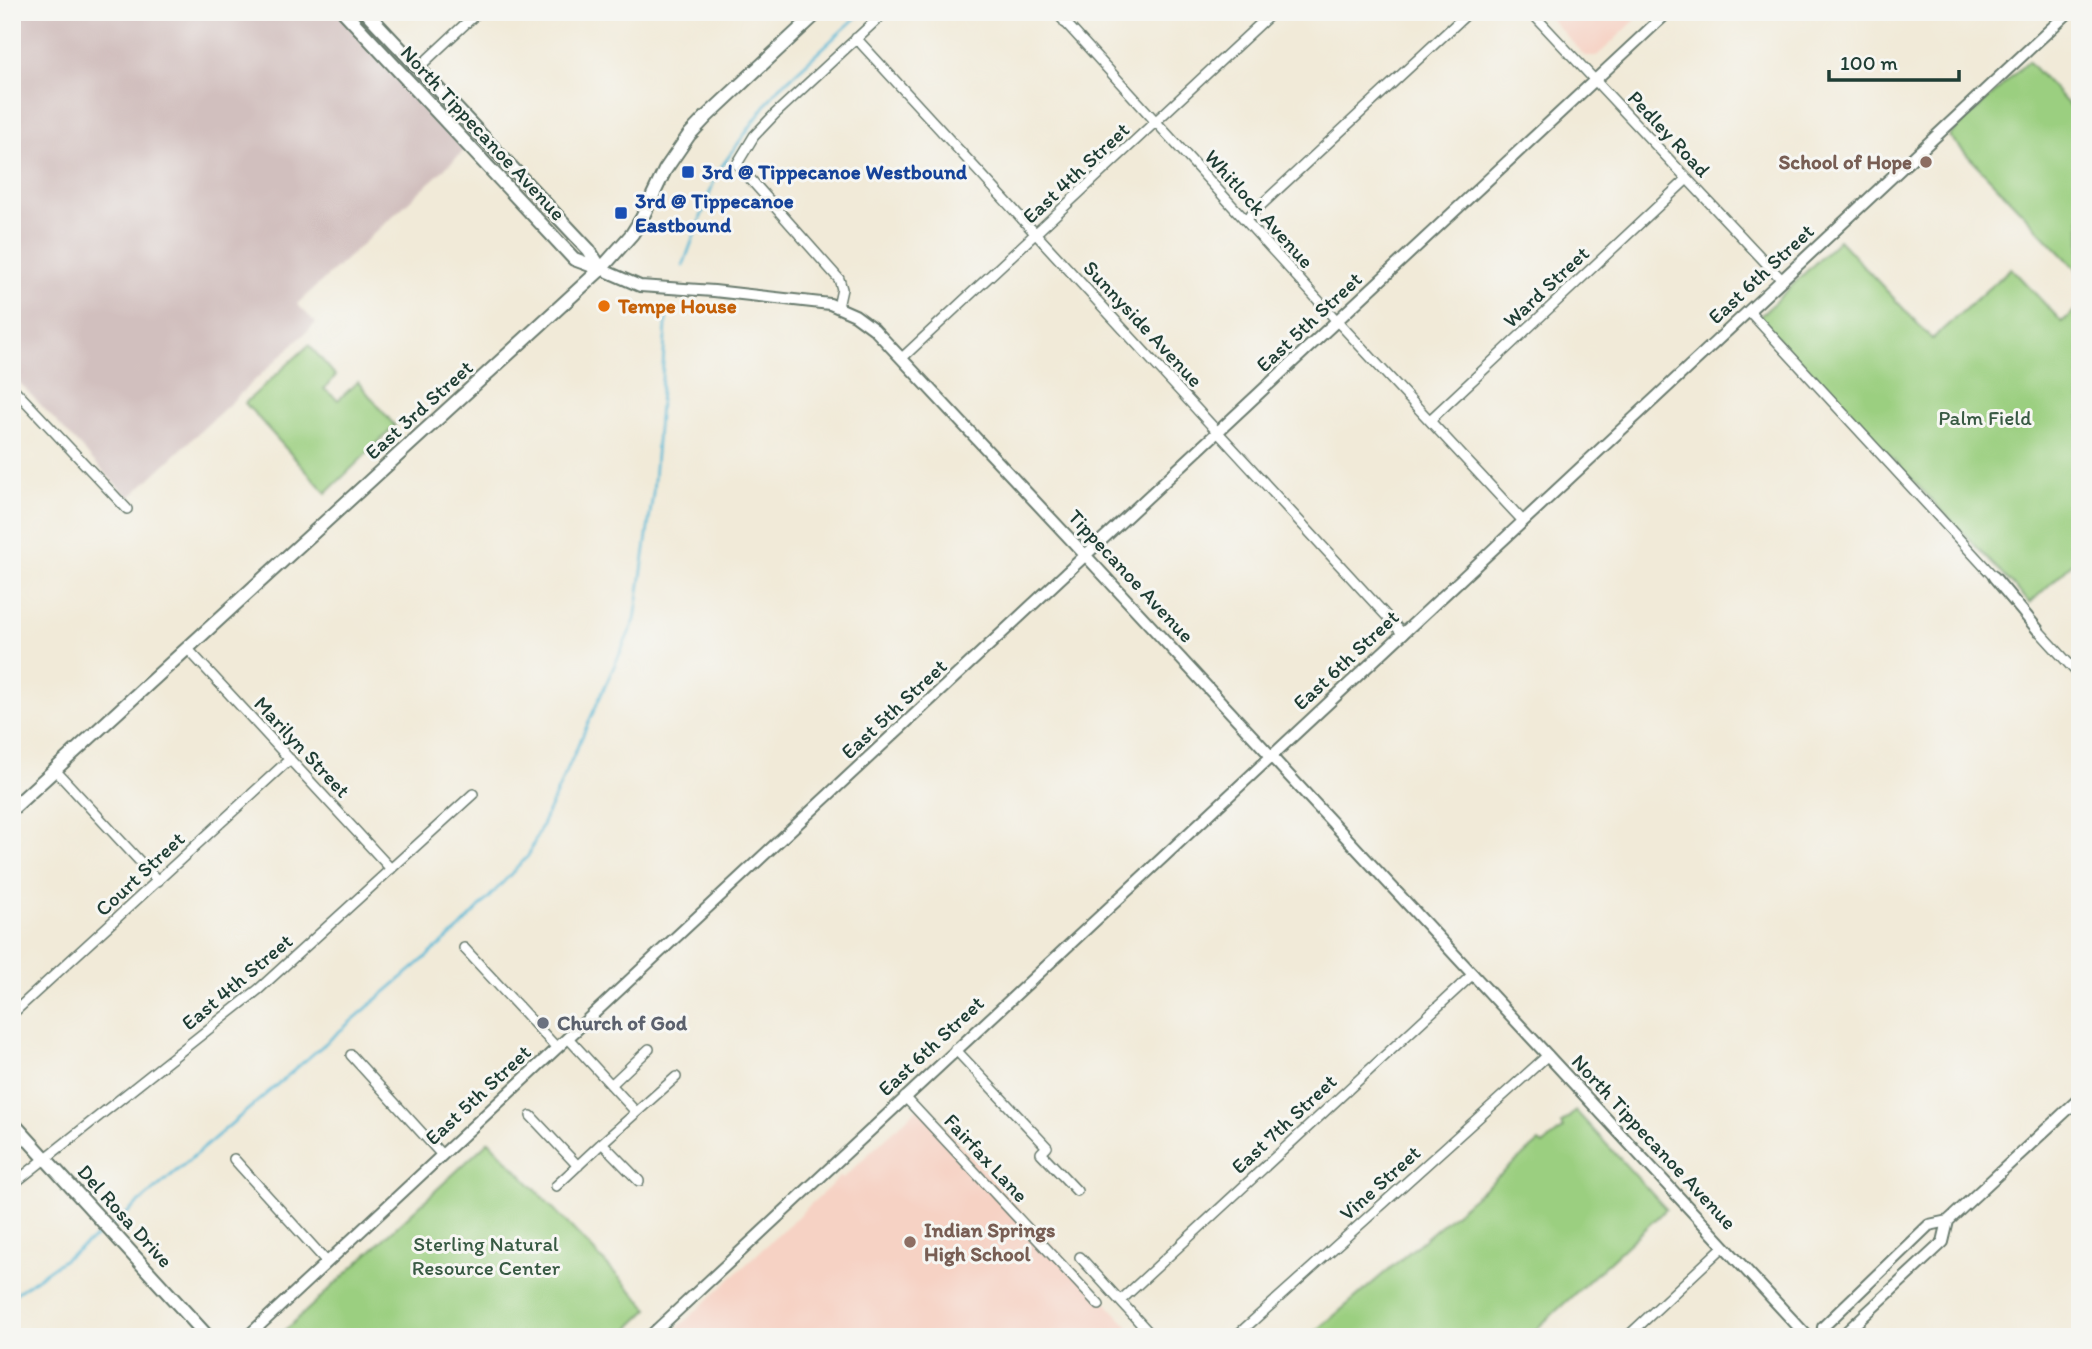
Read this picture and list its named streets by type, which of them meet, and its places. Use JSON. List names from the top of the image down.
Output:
{
  "streets": {
    "main road": ["North Tippecanoe Avenue", "East 3rd Street", "Del Rosa Drive"],
    "street": [
      "Pedley Road",
      "East 4th Street",
      "Whitlock Avenue",
      "East 6th Street",
      "Ward Street",
      "East 5th Street",
      "Sunnyside Avenue",
      "Tippecanoe Avenue",
      "Marilyn Street",
      "Court Street",
      "East 7th Street",
      "Fairfax Lane",
      "Vine Street"
    ]
  },
  "crossings": [
    ["North Tippecanoe Avenue", "East 3rd Street"],
    ["North Tippecanoe Avenue", "Tippecanoe Avenue"],
    ["North Tippecanoe Avenue", "East 7th Street"],
    ["North Tippecanoe Avenue", "Vine Street"],
    ["Pedley Road", "East 6th Street"],
    ["Pedley Road", "Ward Street"],
    ["Pedley Road", "East 5th Street"],
    ["East 4th Street", "Whitlock Avenue"],
    ["East 4th Street", "Sunnyside Avenue"],
    ["East 4th Street", "Tippecanoe Avenue"],
    ["East 4th Street", "Marilyn Street"],
    ["East 4th Street", "Del Rosa Drive"],
    ["Whitlock Avenue", "East 6th Street"],
    ["Whitlock Avenue", "Ward Street"],
    ["Whitlock Avenue", "East 5th Street"],
    ["East 6th Street", "Sunnyside Avenue"],
    ["East 6th Street", "Tippecanoe Avenue"],
    ["East 6th Street", "Fairfax Lane"],
    ["East 5th Street", "Sunnyside Avenue"],
    ["East 5th Street", "Tippecanoe Avenue"],
    ["East 3rd Street", "Marilyn Street"],
    ["Tippecanoe Avenue", "East 7th Street"],
    ["Marilyn Street", "Court Street"]
  ],
  "parks": ["Palm Field", "Sterling Natural Resource Center"],
  "places": {
    "other": [
      "School of Hope",
      "Tempe House",
      "Church of God",
      "Indian Springs High School"
    ],
    "transit": ["3rd @ Tippecanoe Westbound", "3rd @ Tippecanoe Eastbound"]
  },
  "scale_bar": "100 m"
}
